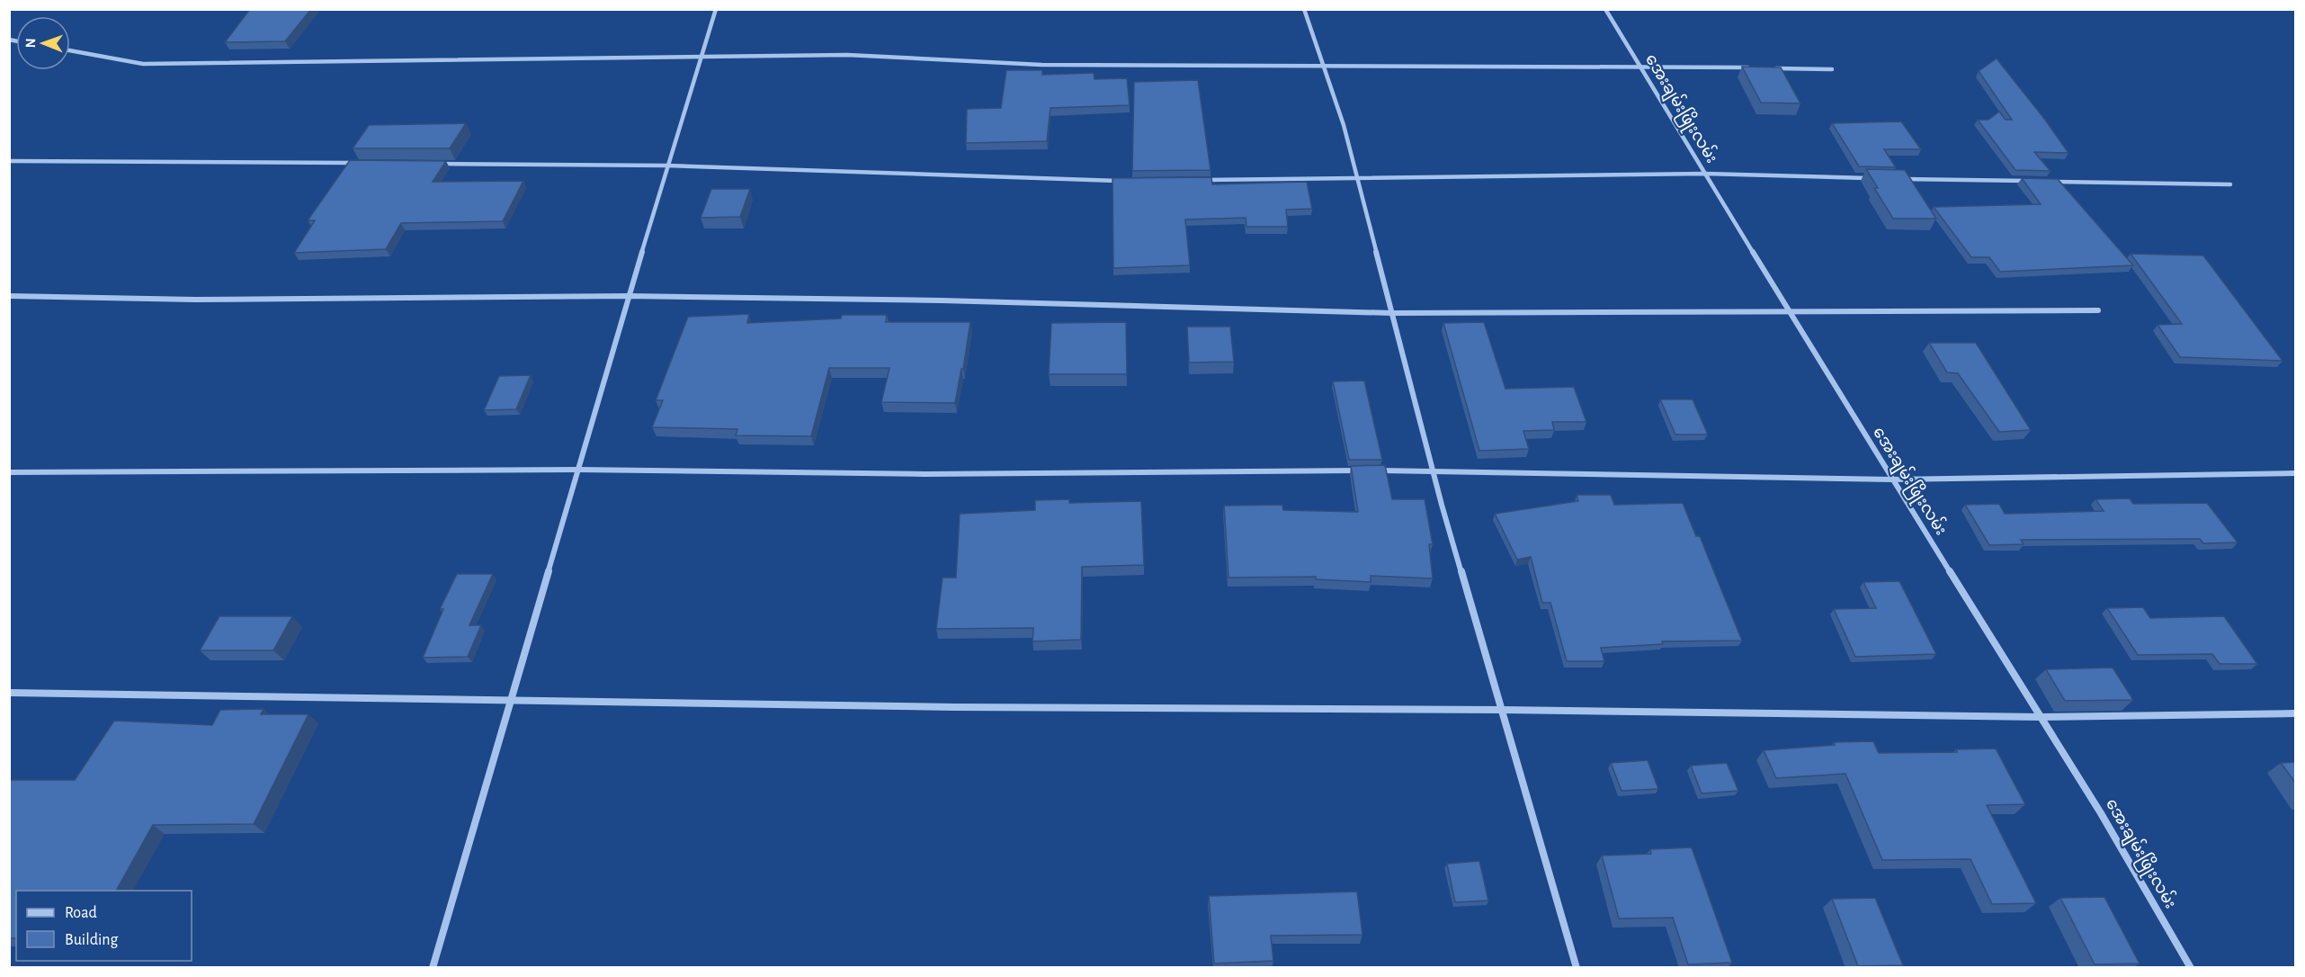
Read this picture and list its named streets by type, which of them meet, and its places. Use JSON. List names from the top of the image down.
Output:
{
  "streets": {
    "street": ["အေးချမ်းဖြိုးလမ်း"]
  },
  "legend": ["Road", "Building"],
  "north": "left"
}
